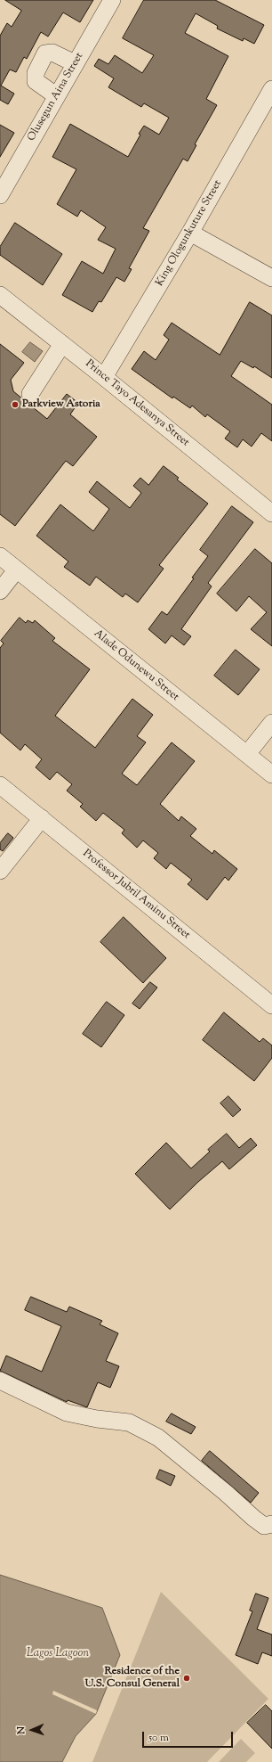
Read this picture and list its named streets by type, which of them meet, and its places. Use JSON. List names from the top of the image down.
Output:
{
  "streets": {
    "street": [
      "Olusegun Aina Street",
      "King Ologunkuture Street",
      "Prince Tayo Adesanya Street",
      "Alade Odunewu Street",
      "Professor Jubril Aminu Street"
    ]
  },
  "crossings": [
    ["King Ologunkuture Street", "Prince Tayo Adesanya Street"]
  ],
  "water": ["Lagos Lagoon"],
  "places": ["Parkview Astoria", "Residence of the U.S. Consul General"],
  "scale_bar": "50 m",
  "north": "left"
}
